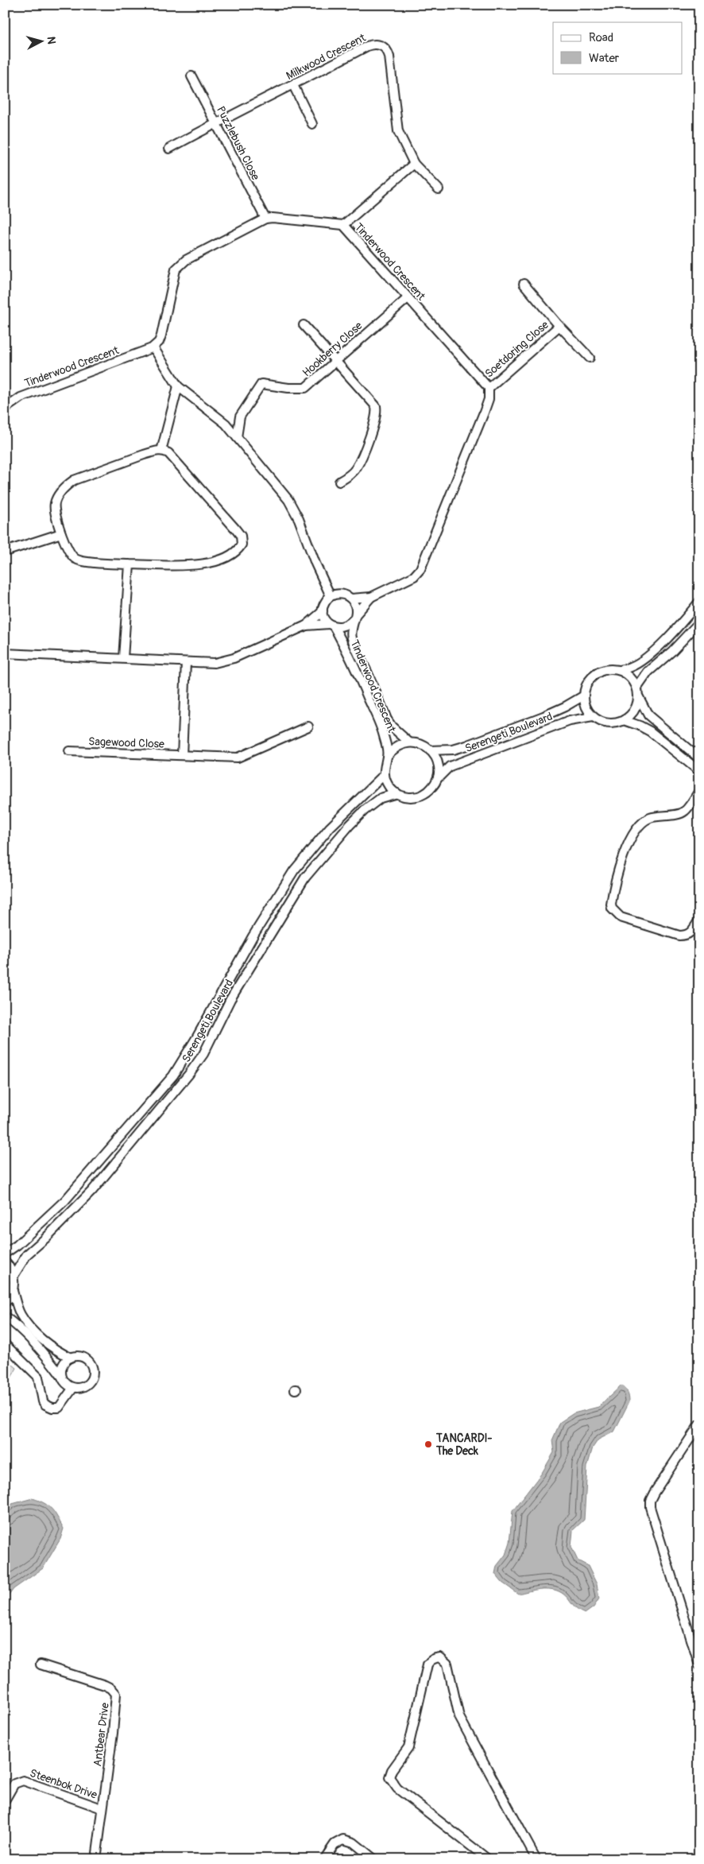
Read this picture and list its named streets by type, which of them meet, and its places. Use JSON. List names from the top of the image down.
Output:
{
  "streets": {
    "street": [
      "Milkwood Crescent",
      "Puzzlebush Close",
      "Tinderwood Crescent",
      "Hookberry Close",
      "Soetdoring Close",
      "Serengeti Boulevard",
      "Sagewood Close",
      "Antbear Drive",
      "Steenbok Drive"
    ]
  },
  "crossings": [
    ["Milkwood Crescent", "Puzzlebush Close"],
    ["Puzzlebush Close", "Tinderwood Crescent"],
    ["Tinderwood Crescent", "Hookberry Close"],
    ["Tinderwood Crescent", "Soetdoring Close"],
    ["Tinderwood Crescent", "Serengeti Boulevard"],
    ["Antbear Drive", "Steenbok Drive"]
  ],
  "places": ["TANCARDI- The Deck"],
  "legend": ["Road", "Water"],
  "north": "right"
}
